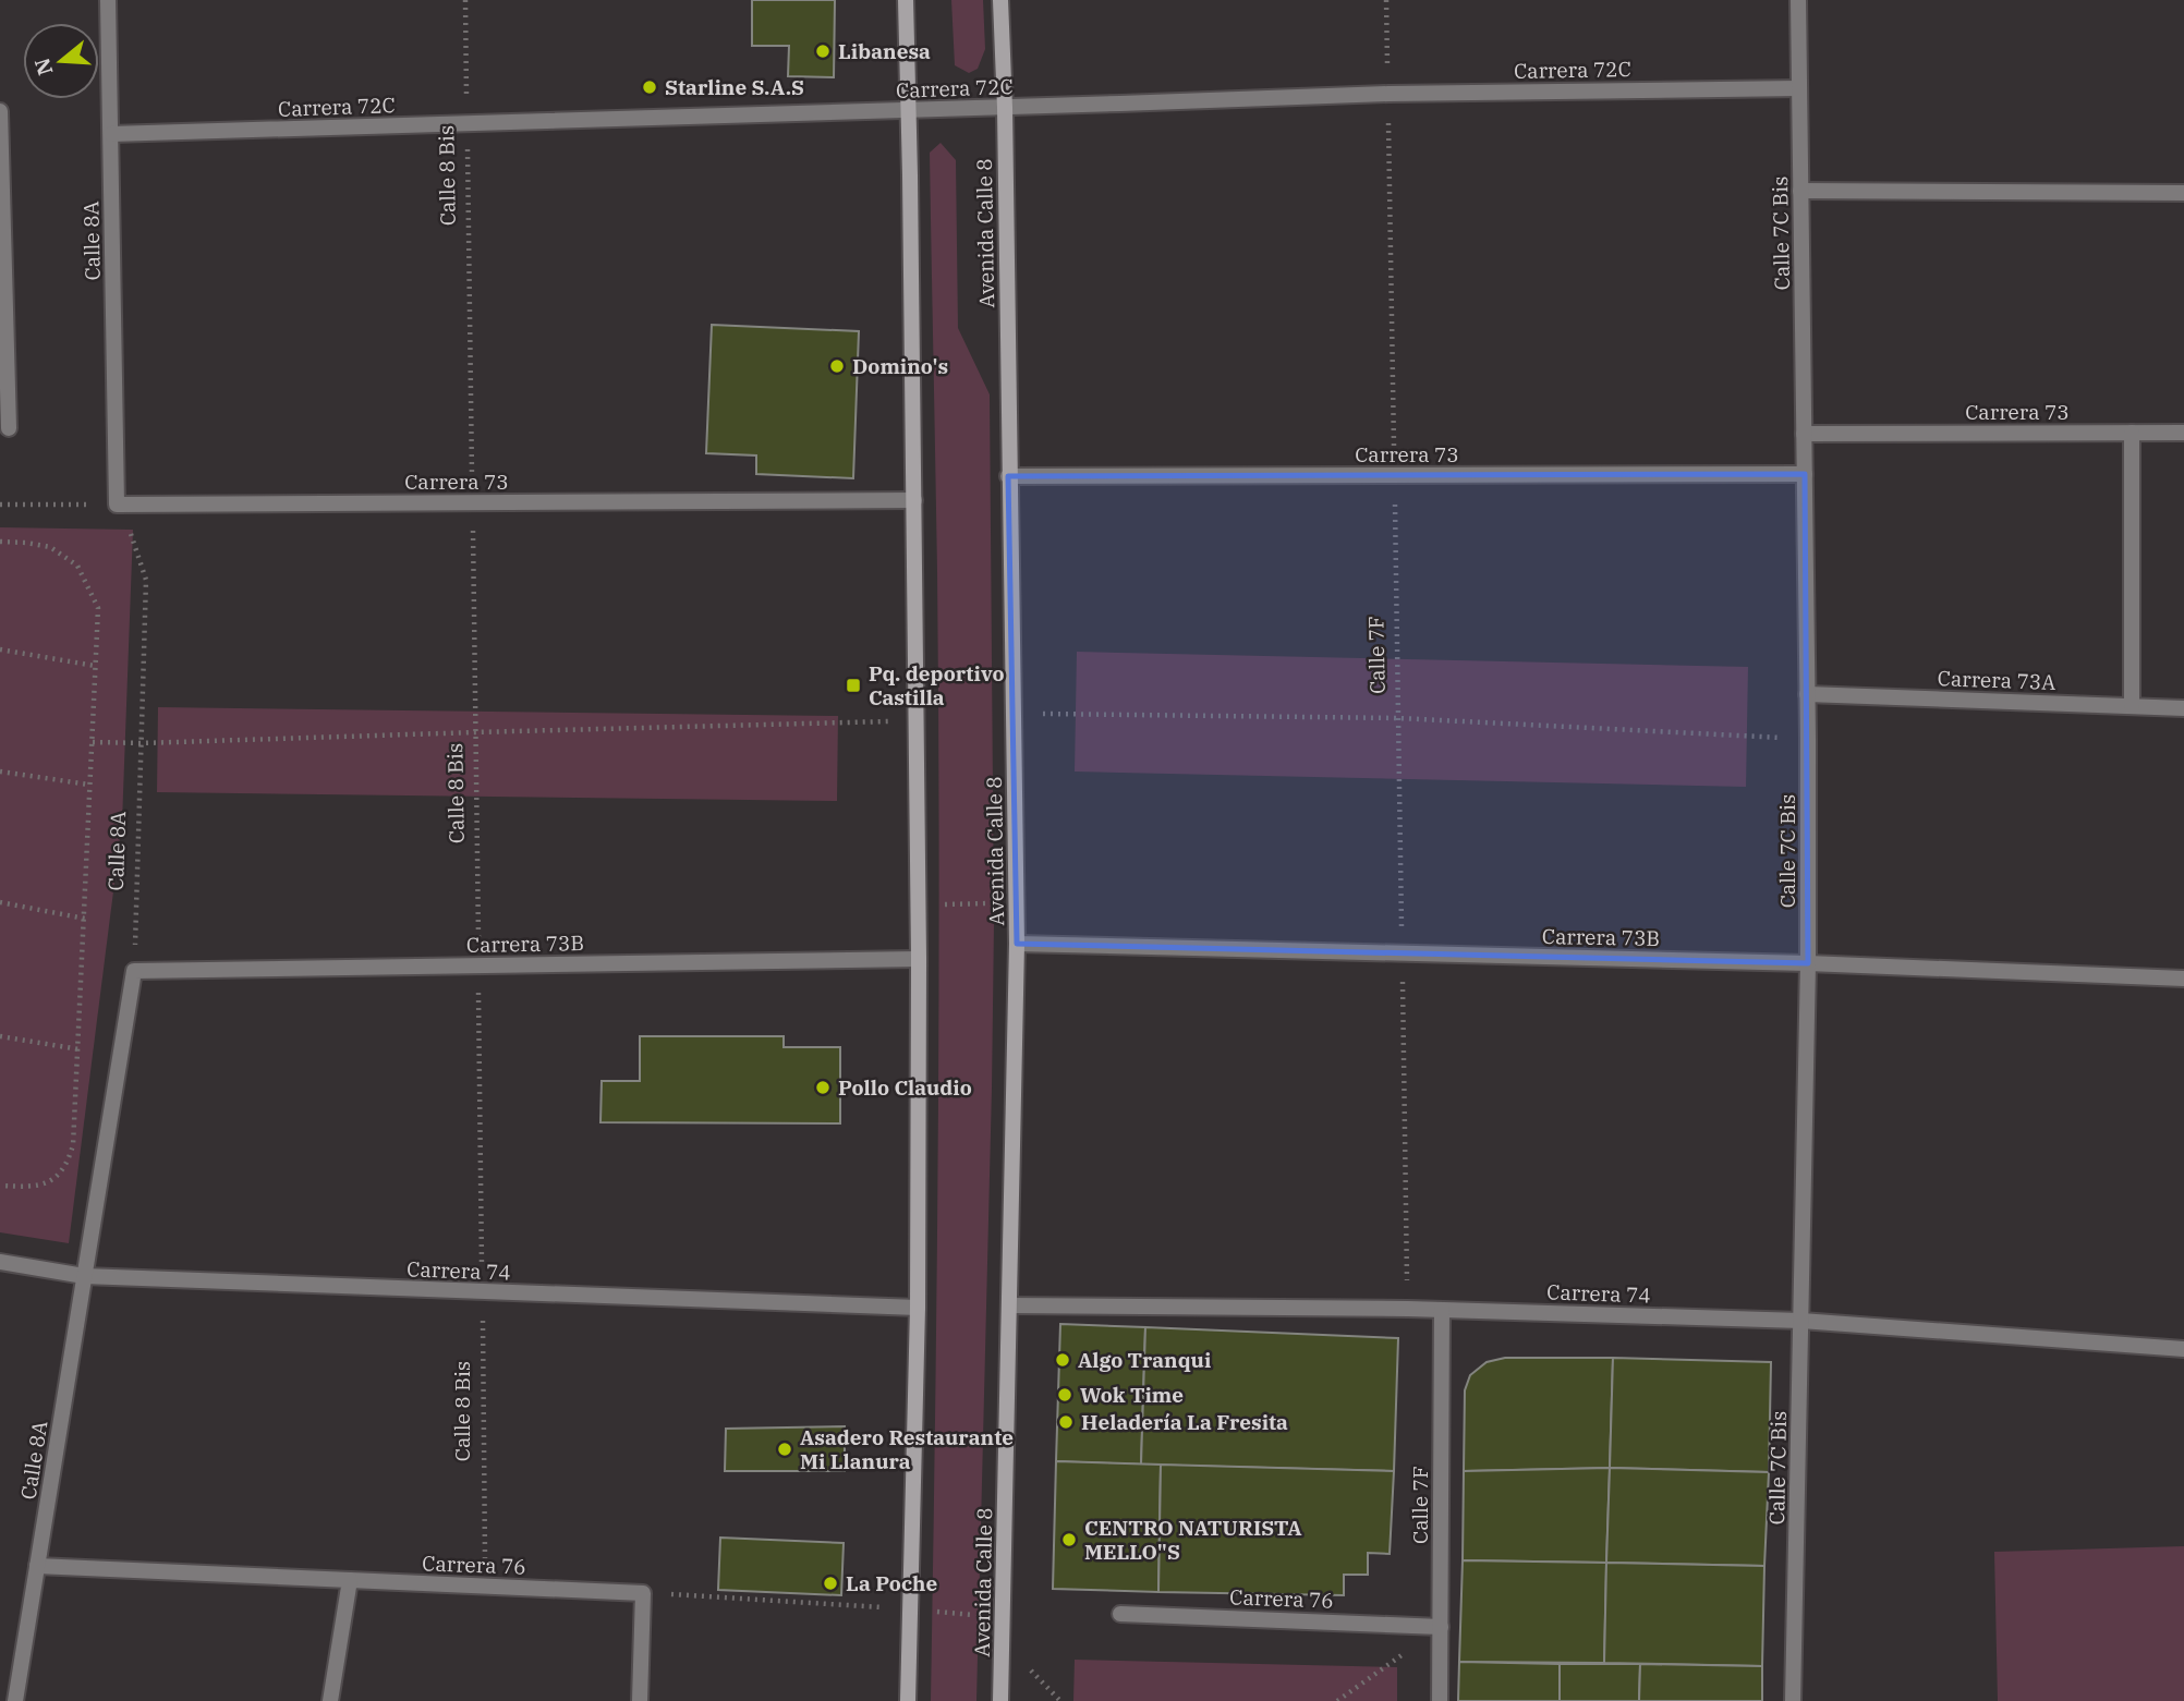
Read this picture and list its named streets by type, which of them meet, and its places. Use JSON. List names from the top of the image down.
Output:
{
  "streets": {
    "street": [
      "Carrera 72C",
      "Avenida Calle 8",
      "Calle 7C Bis",
      "Calle 8A",
      "Carrera 73",
      "Calle 7F",
      "Carrera 73A",
      "Carrera 73B",
      "Carrera 74",
      "Carrera 76"
    ],
    "path": ["Calle 8 Bis"]
  },
  "crossings": [
    ["Carrera 72C", "Calle 8 Bis"],
    ["Carrera 72C", "Avenida Calle 8"],
    ["Carrera 72C", "Calle 7C Bis"],
    ["Carrera 72C", "Calle 8A"],
    ["Carrera 72C", "Calle 7F"],
    ["Calle 8 Bis", "Carrera 73"],
    ["Calle 8 Bis", "Carrera 73B"],
    ["Calle 8 Bis", "Carrera 74"],
    ["Calle 8 Bis", "Carrera 76"],
    ["Avenida Calle 8", "Carrera 73"],
    ["Avenida Calle 8", "Carrera 73B"],
    ["Avenida Calle 8", "Carrera 74"],
    ["Calle 7C Bis", "Carrera 73"],
    ["Calle 7C Bis", "Carrera 73A"],
    ["Calle 7C Bis", "Carrera 73B"],
    ["Calle 7C Bis", "Carrera 74"],
    ["Calle 8A", "Carrera 73"],
    ["Calle 8A", "Carrera 73B"],
    ["Calle 8A", "Carrera 74"],
    ["Calle 8A", "Carrera 76"],
    ["Carrera 73", "Calle 7F"],
    ["Calle 7F", "Carrera 73B"],
    ["Calle 7F", "Carrera 74"],
    ["Calle 7F", "Carrera 76"]
  ],
  "places": {
    "other": [
      "Libanesa",
      "Starline S.A.S",
      "Domino's",
      "Pollo Claudio",
      "Algo Tranqui",
      "Wok Time",
      "Heladería La Fresita",
      "Asadero Restaurante Mi Llanura",
      "CENTRO NATURISTA MELLO\"S",
      "La Poche"
    ],
    "transit": ["Pq. deportivo Castilla"]
  },
  "north": "left"
}
